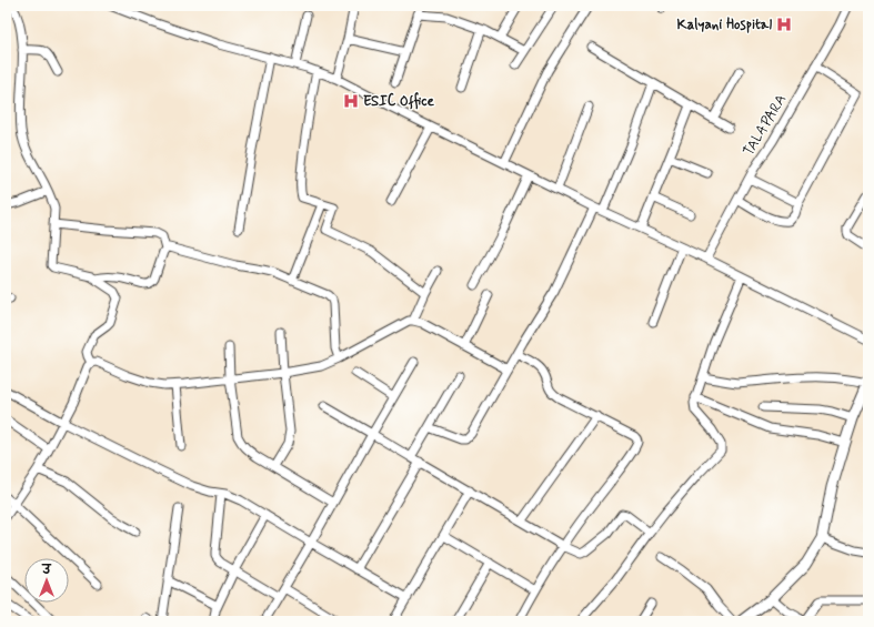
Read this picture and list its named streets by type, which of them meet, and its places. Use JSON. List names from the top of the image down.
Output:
{
  "streets": {
    "street": ["TALAPARA"]
  },
  "places": {
    "hospital": ["Kalyani Hospital", "ESIC Office"]
  },
  "north": "top"
}
